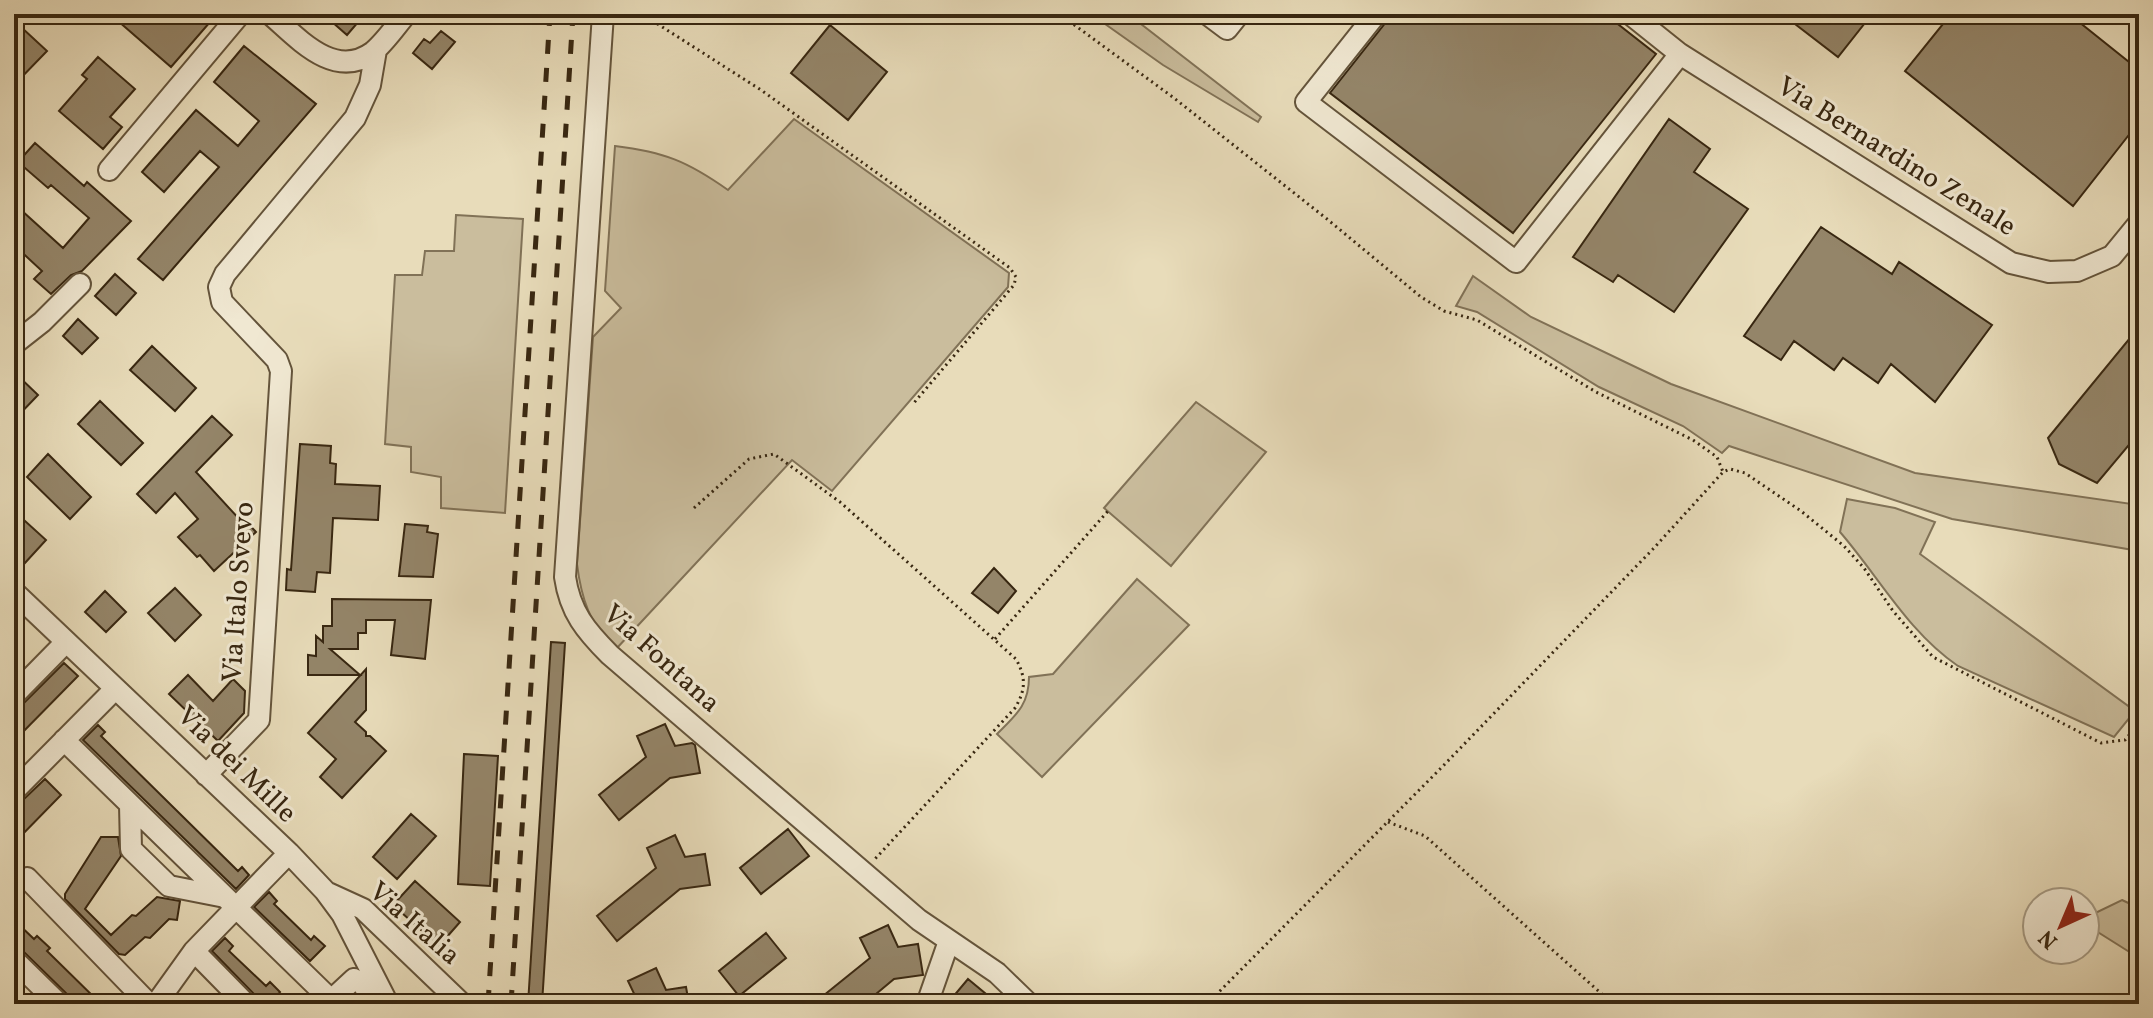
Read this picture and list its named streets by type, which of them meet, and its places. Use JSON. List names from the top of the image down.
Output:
{
  "streets": {
    "street": [
      "Via Bernardino Zenale",
      "Via Italo Svevo",
      "Via Fontana",
      "Via dei Mille",
      "Via Italia"
    ]
  },
  "crossings": [
    ["Via Italo Svevo", "Via dei Mille"],
    ["Via dei Mille", "Via Italia"]
  ],
  "north": "bottom left"
}
